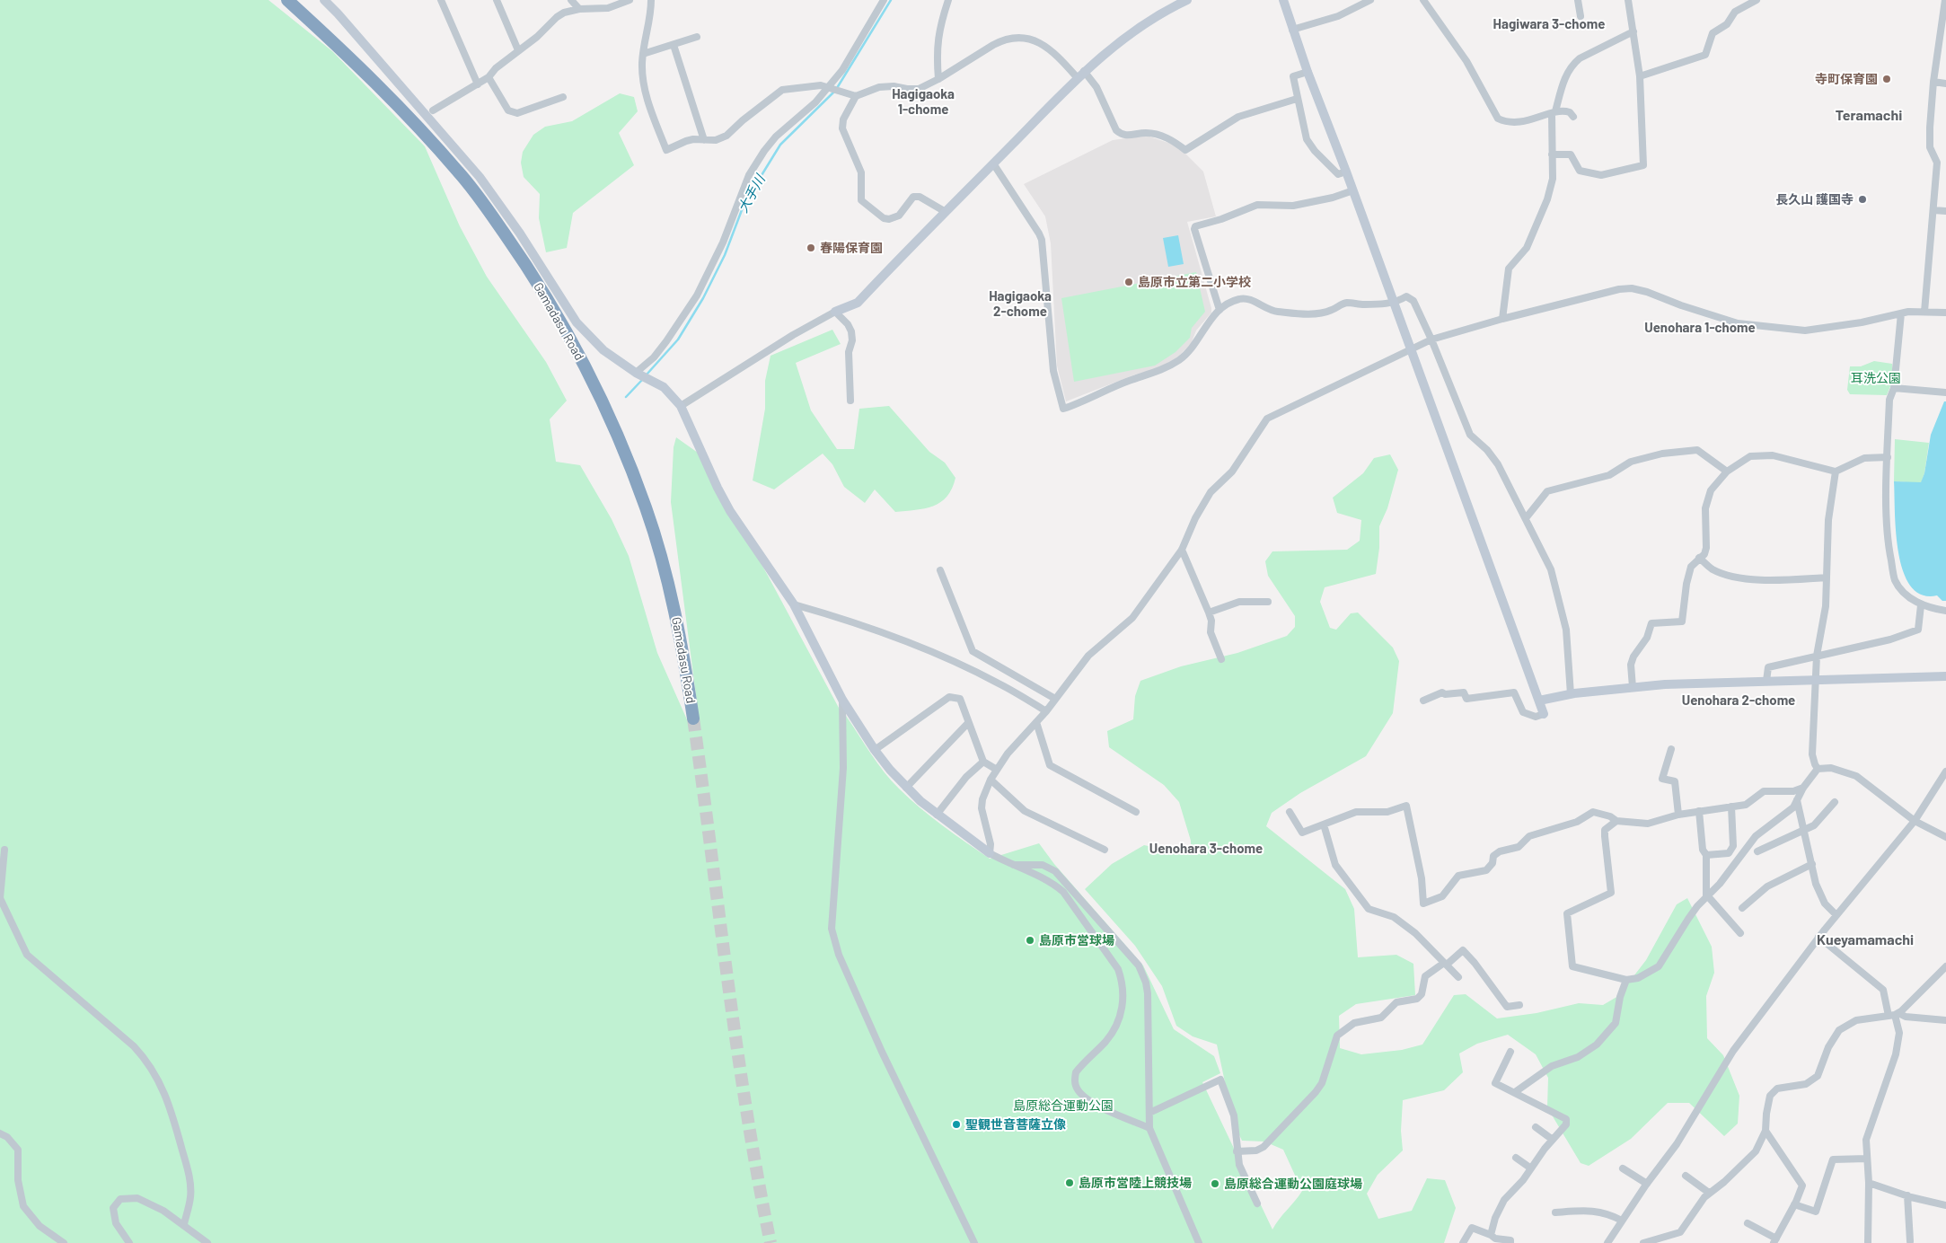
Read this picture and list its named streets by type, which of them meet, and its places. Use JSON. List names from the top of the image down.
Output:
{
  "streets": {
    "highway": ["Gamadasu Road"]
  },
  "districts": [
    "Hagiwara 3-chome",
    "Hagigaoka 1-chome",
    "Teramachi",
    "Hagigaoka 2-chome",
    "Uenohara 1-chome",
    "Uenohara 2-chome",
    "Uenohara 3-chome",
    "Kueyamamachi"
  ],
  "water": ["大手川"],
  "parks": ["耳洗公園", "島原総合運動公園"],
  "places": [
    "寺町保育園",
    "長久山 護国寺",
    "春陽保育園",
    "島原市立第二小学校",
    "島原市営球場",
    "聖観世音菩薩立像",
    "島原市営陸上競技場",
    "島原総合運動公園庭球場"
  ]
}
